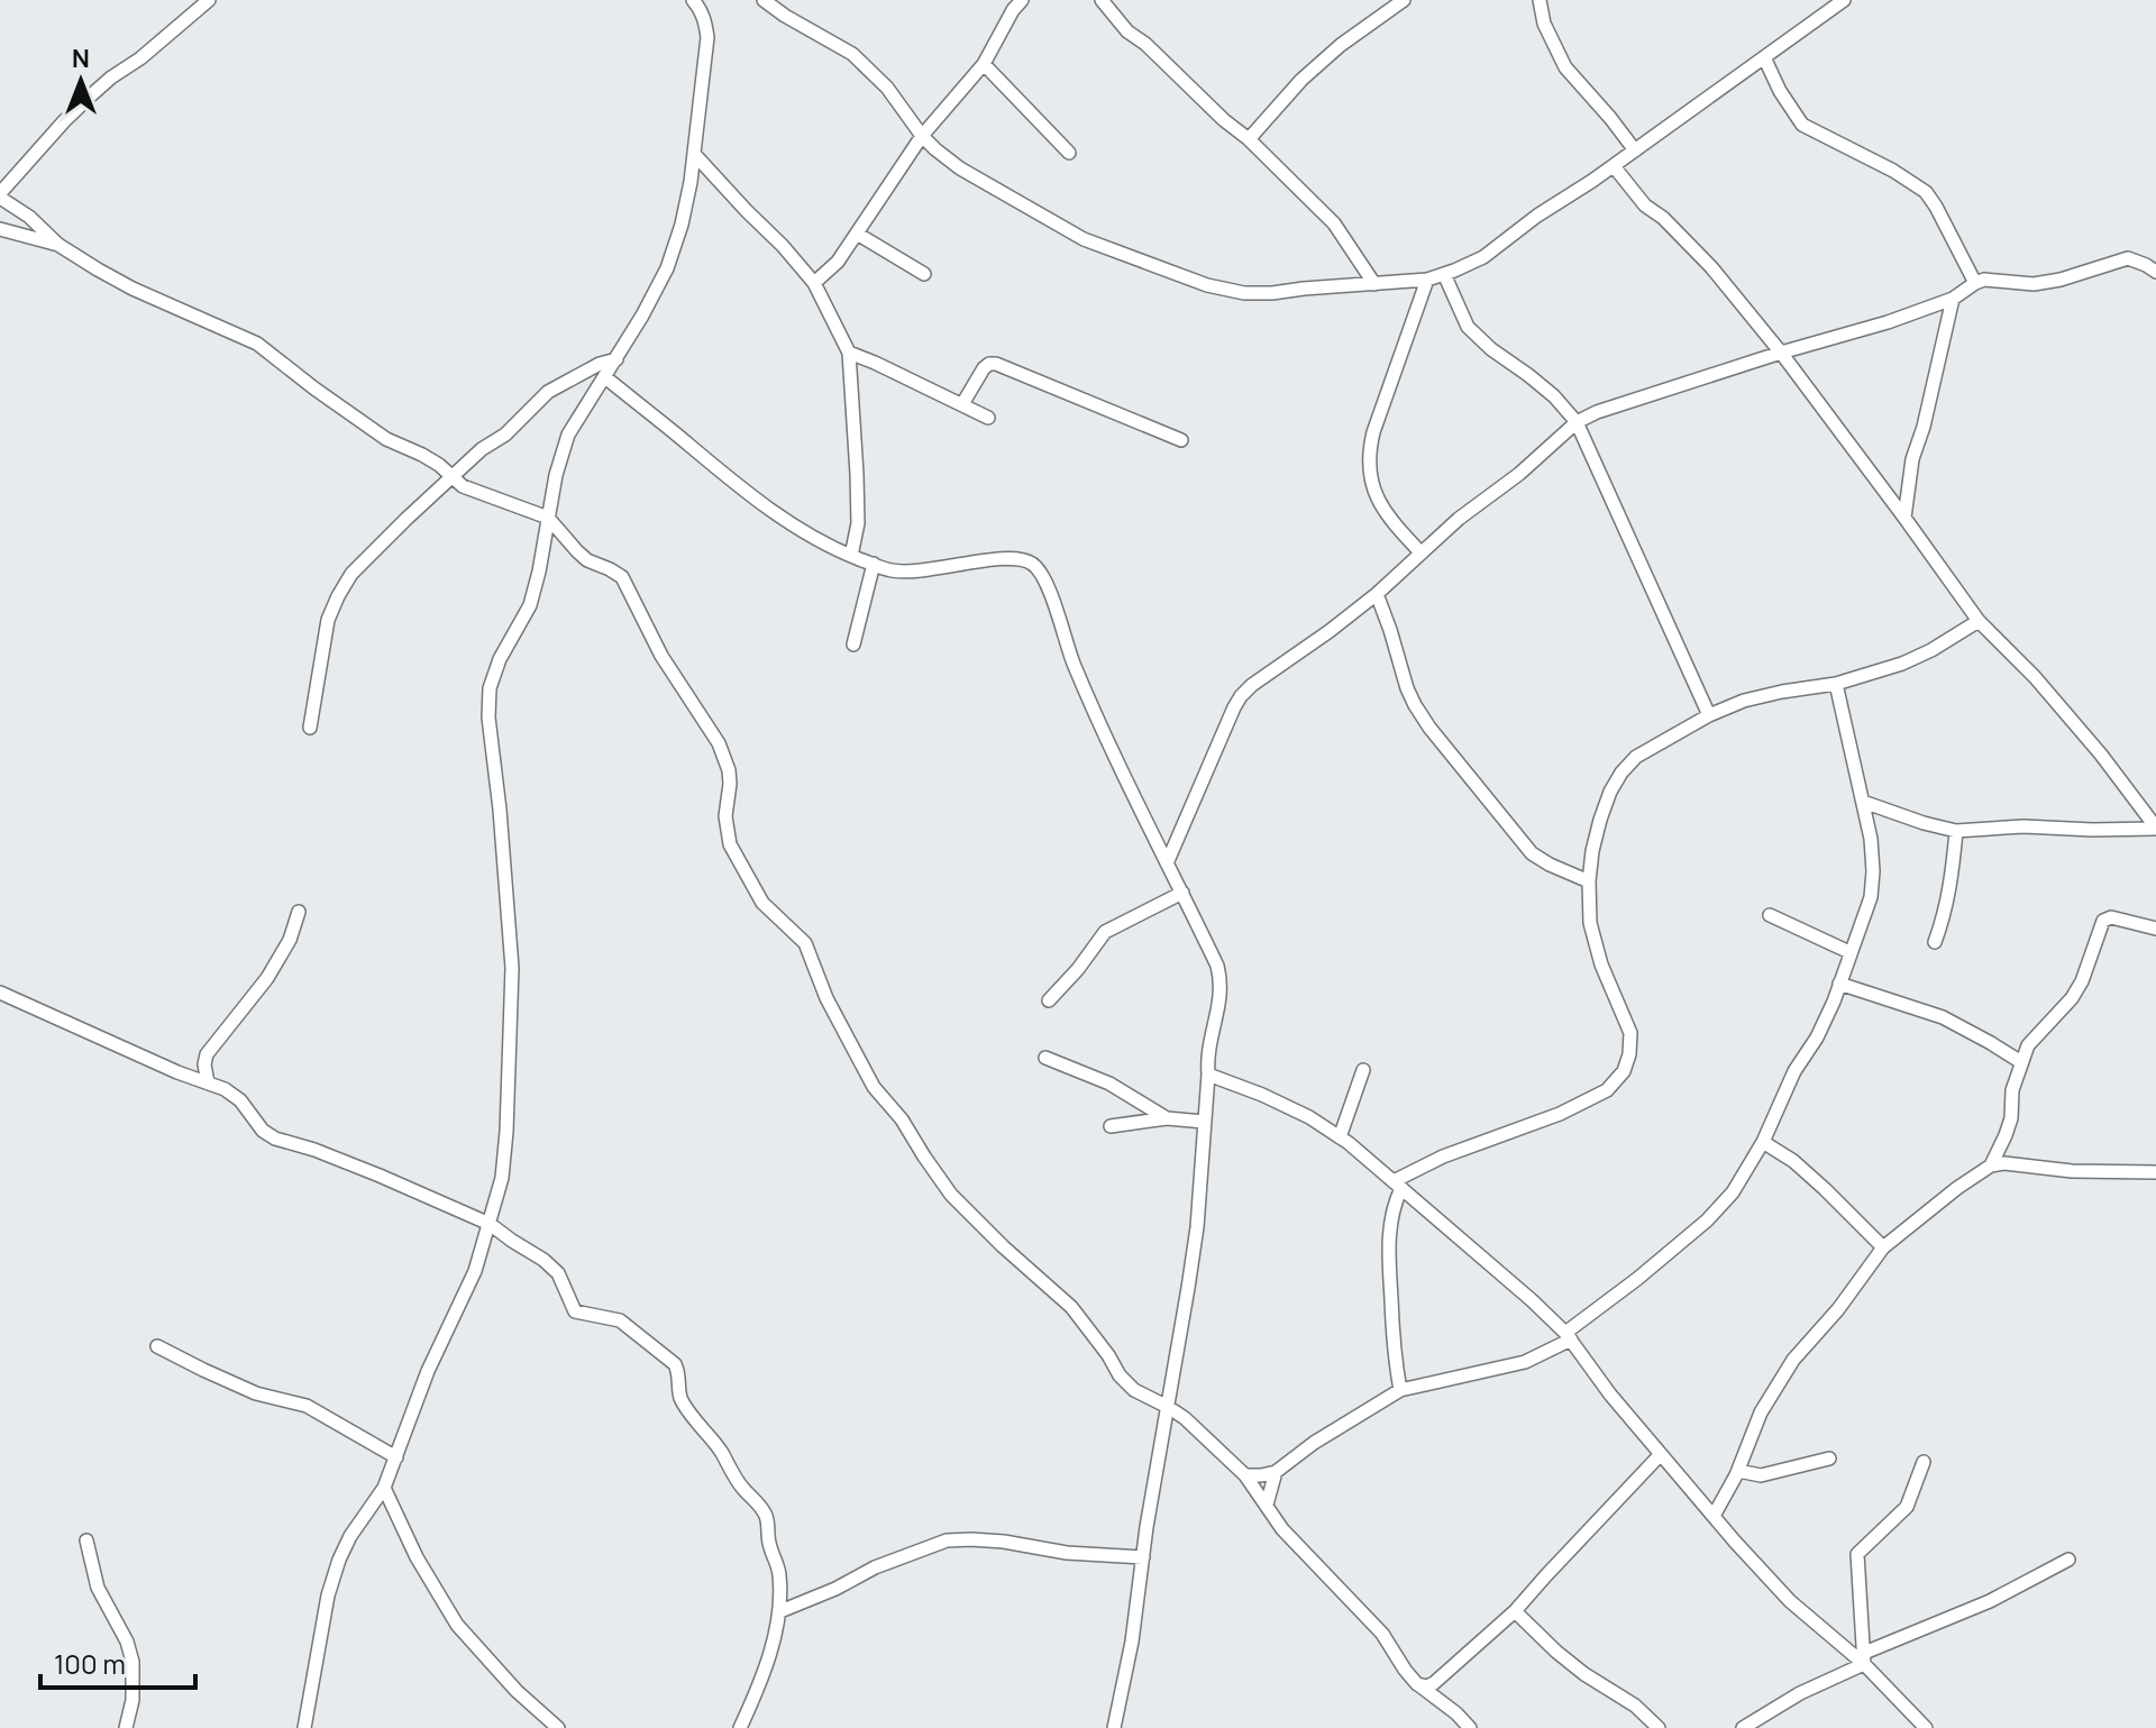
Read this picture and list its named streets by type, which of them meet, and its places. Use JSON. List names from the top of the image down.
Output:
{
  "scale_bar": "100 m",
  "north": "top"
}
